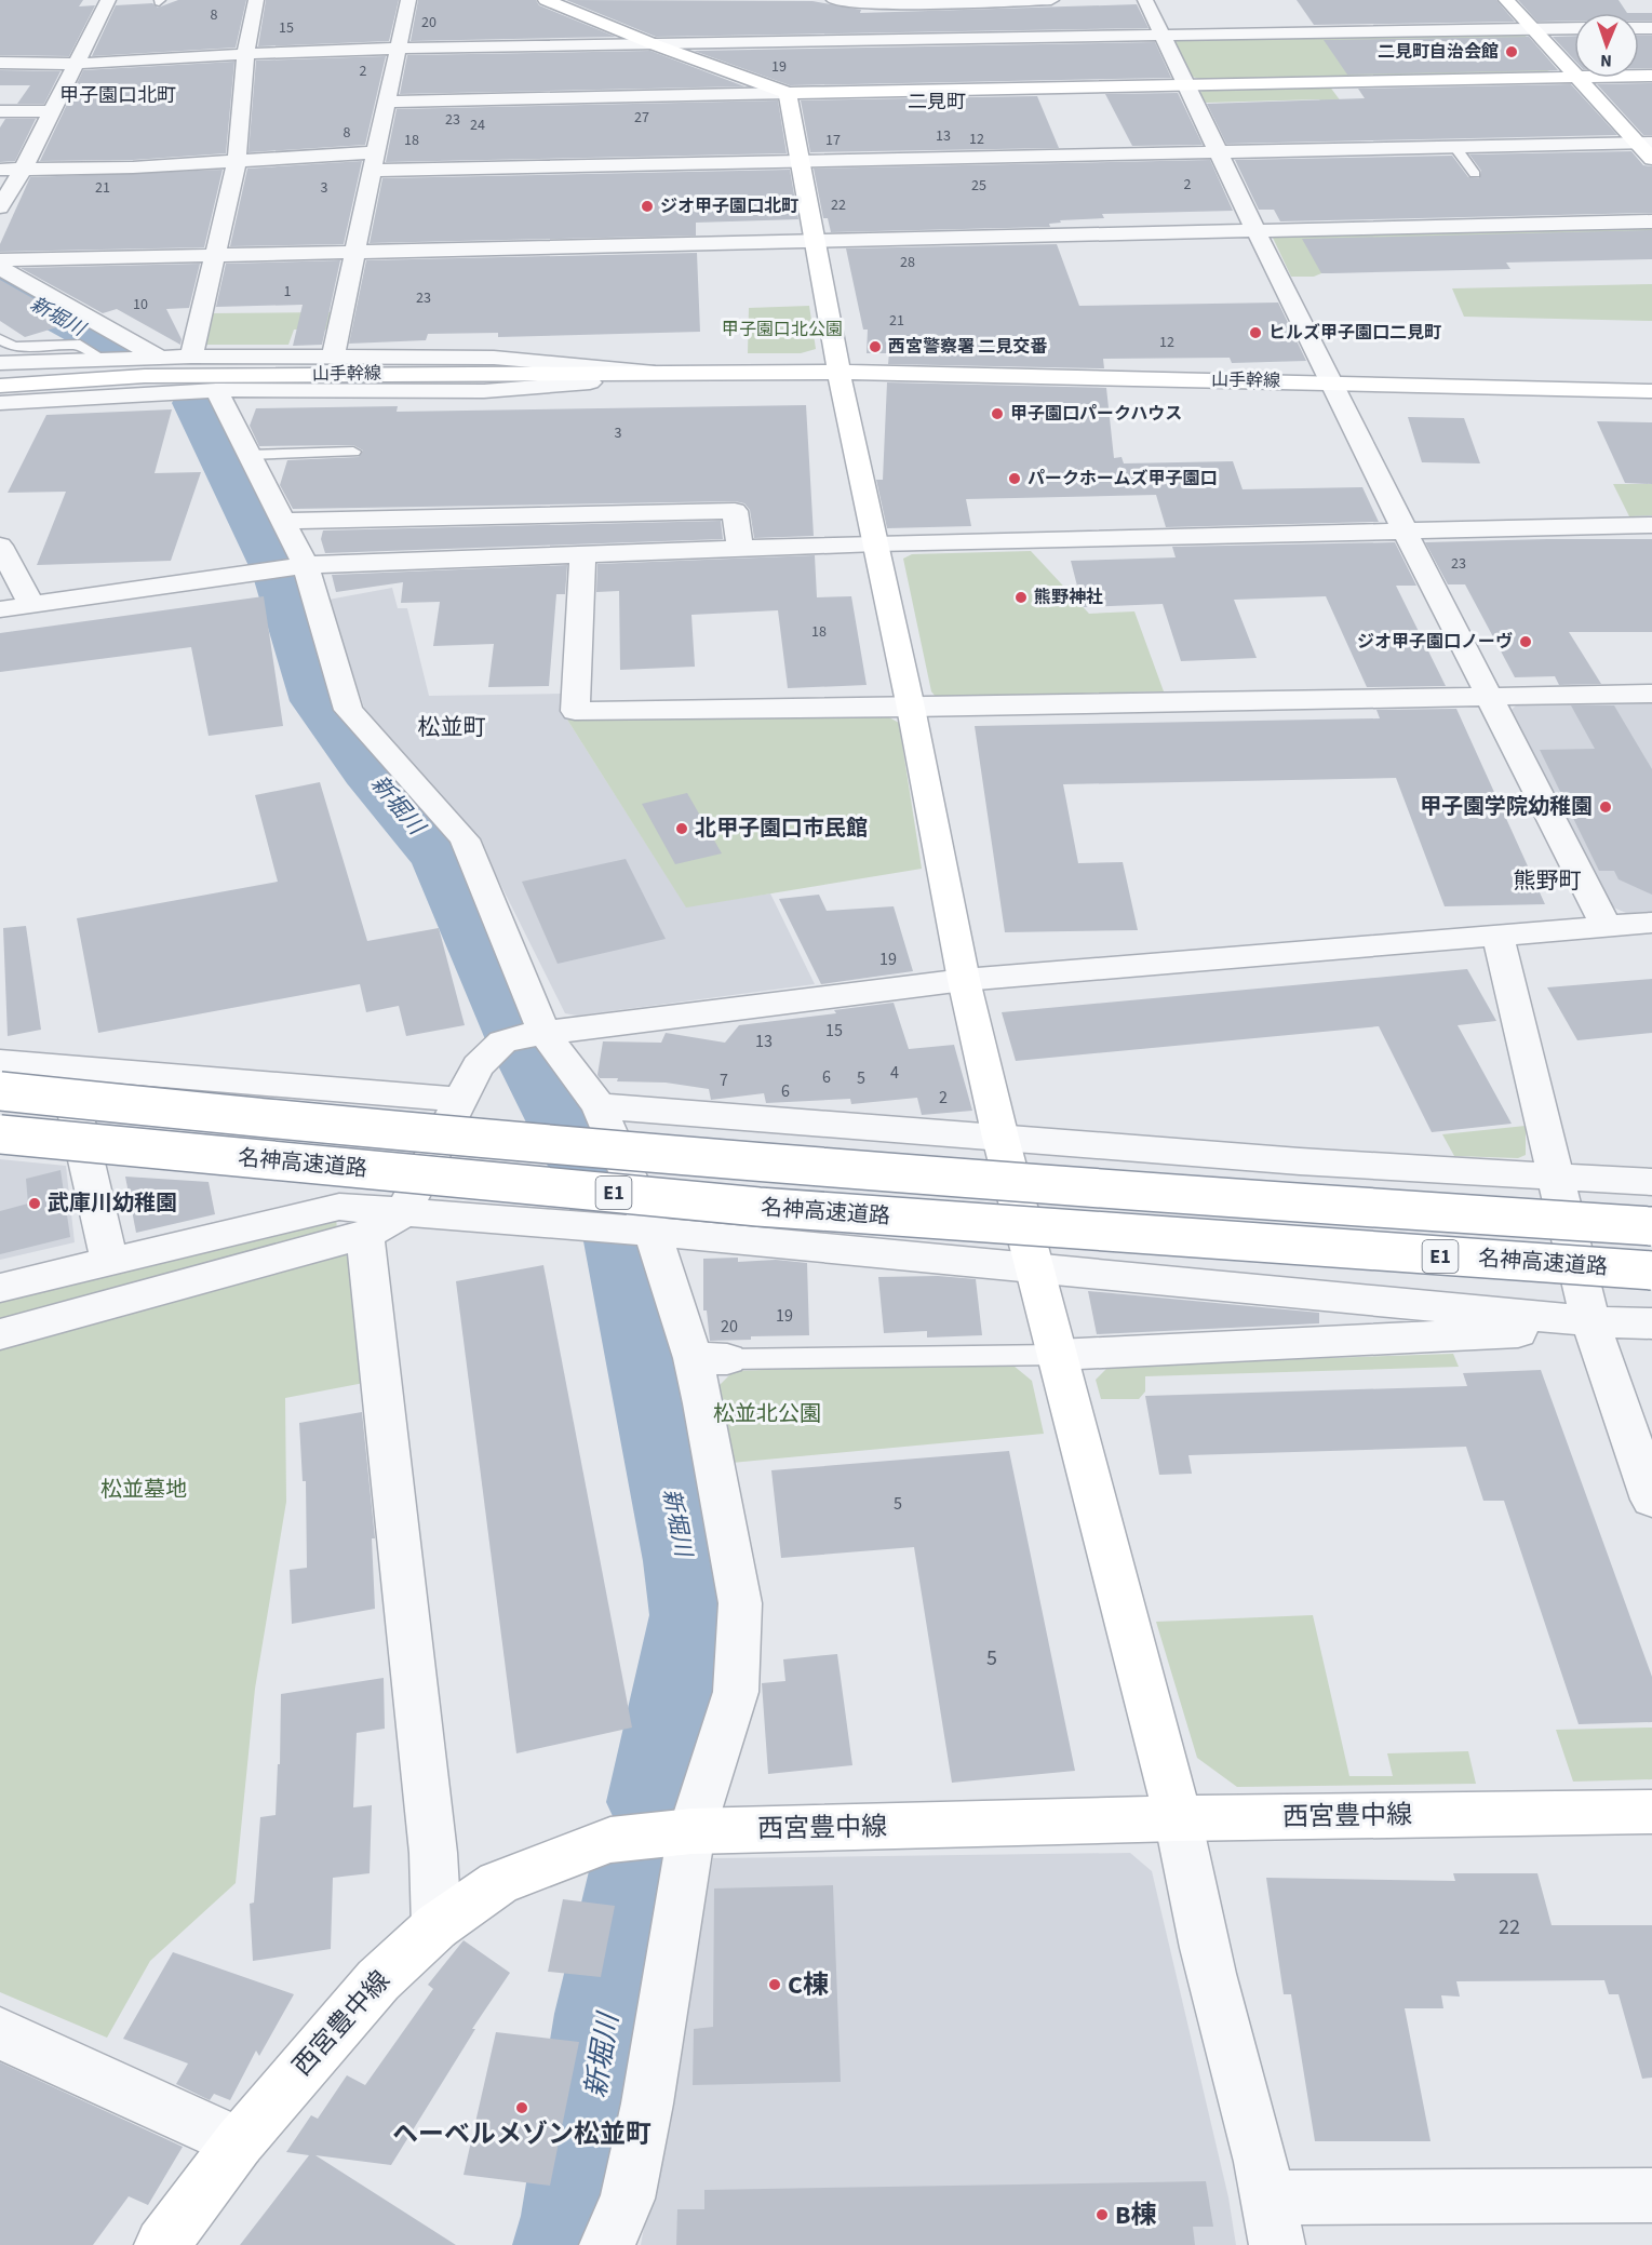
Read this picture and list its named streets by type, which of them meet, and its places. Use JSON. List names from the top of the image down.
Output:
{
  "streets": {
    "main road": [
      "山手幹線",
      "名神高速道路",
      "E1",
      "西宮豊中線"
    ]
  },
  "districts": [
    "甲子園口北町",
    "二見町",
    "松並町",
    "熊野町"
  ],
  "water": ["新堀川"],
  "parks": ["甲子園口北公園", "松並北公園", "松並墓地"],
  "places": [
    "二見町自治会館",
    "ジオ甲子園口北町",
    "ヒルズ甲子園口二見町",
    "西宮警察署 二見交番",
    "甲子園口パークハウス",
    "パークホームズ甲子園口",
    "熊野神社",
    "ジオ甲子園口ノーヴ",
    "甲子園学院幼稚園",
    "北甲子園口市民館",
    "武庫川幼稚園",
    "C棟",
    "ヘーベルメゾン松並町",
    "B棟"
  ],
  "house_numbers": [
    "8",
    "20",
    "15",
    "19",
    "2",
    "27",
    "23",
    "24",
    "8",
    "13",
    "12",
    "18",
    "17",
    "2",
    "25",
    "21",
    "3",
    "22",
    "28",
    "1",
    "23",
    "10",
    "21",
    "12",
    "3",
    "23",
    "18",
    "19",
    "15",
    "13",
    "4",
    "6",
    "5",
    "7",
    "6",
    "2",
    "19",
    "20",
    "5",
    "5",
    "22"
  ],
  "north": "bottom"
}
